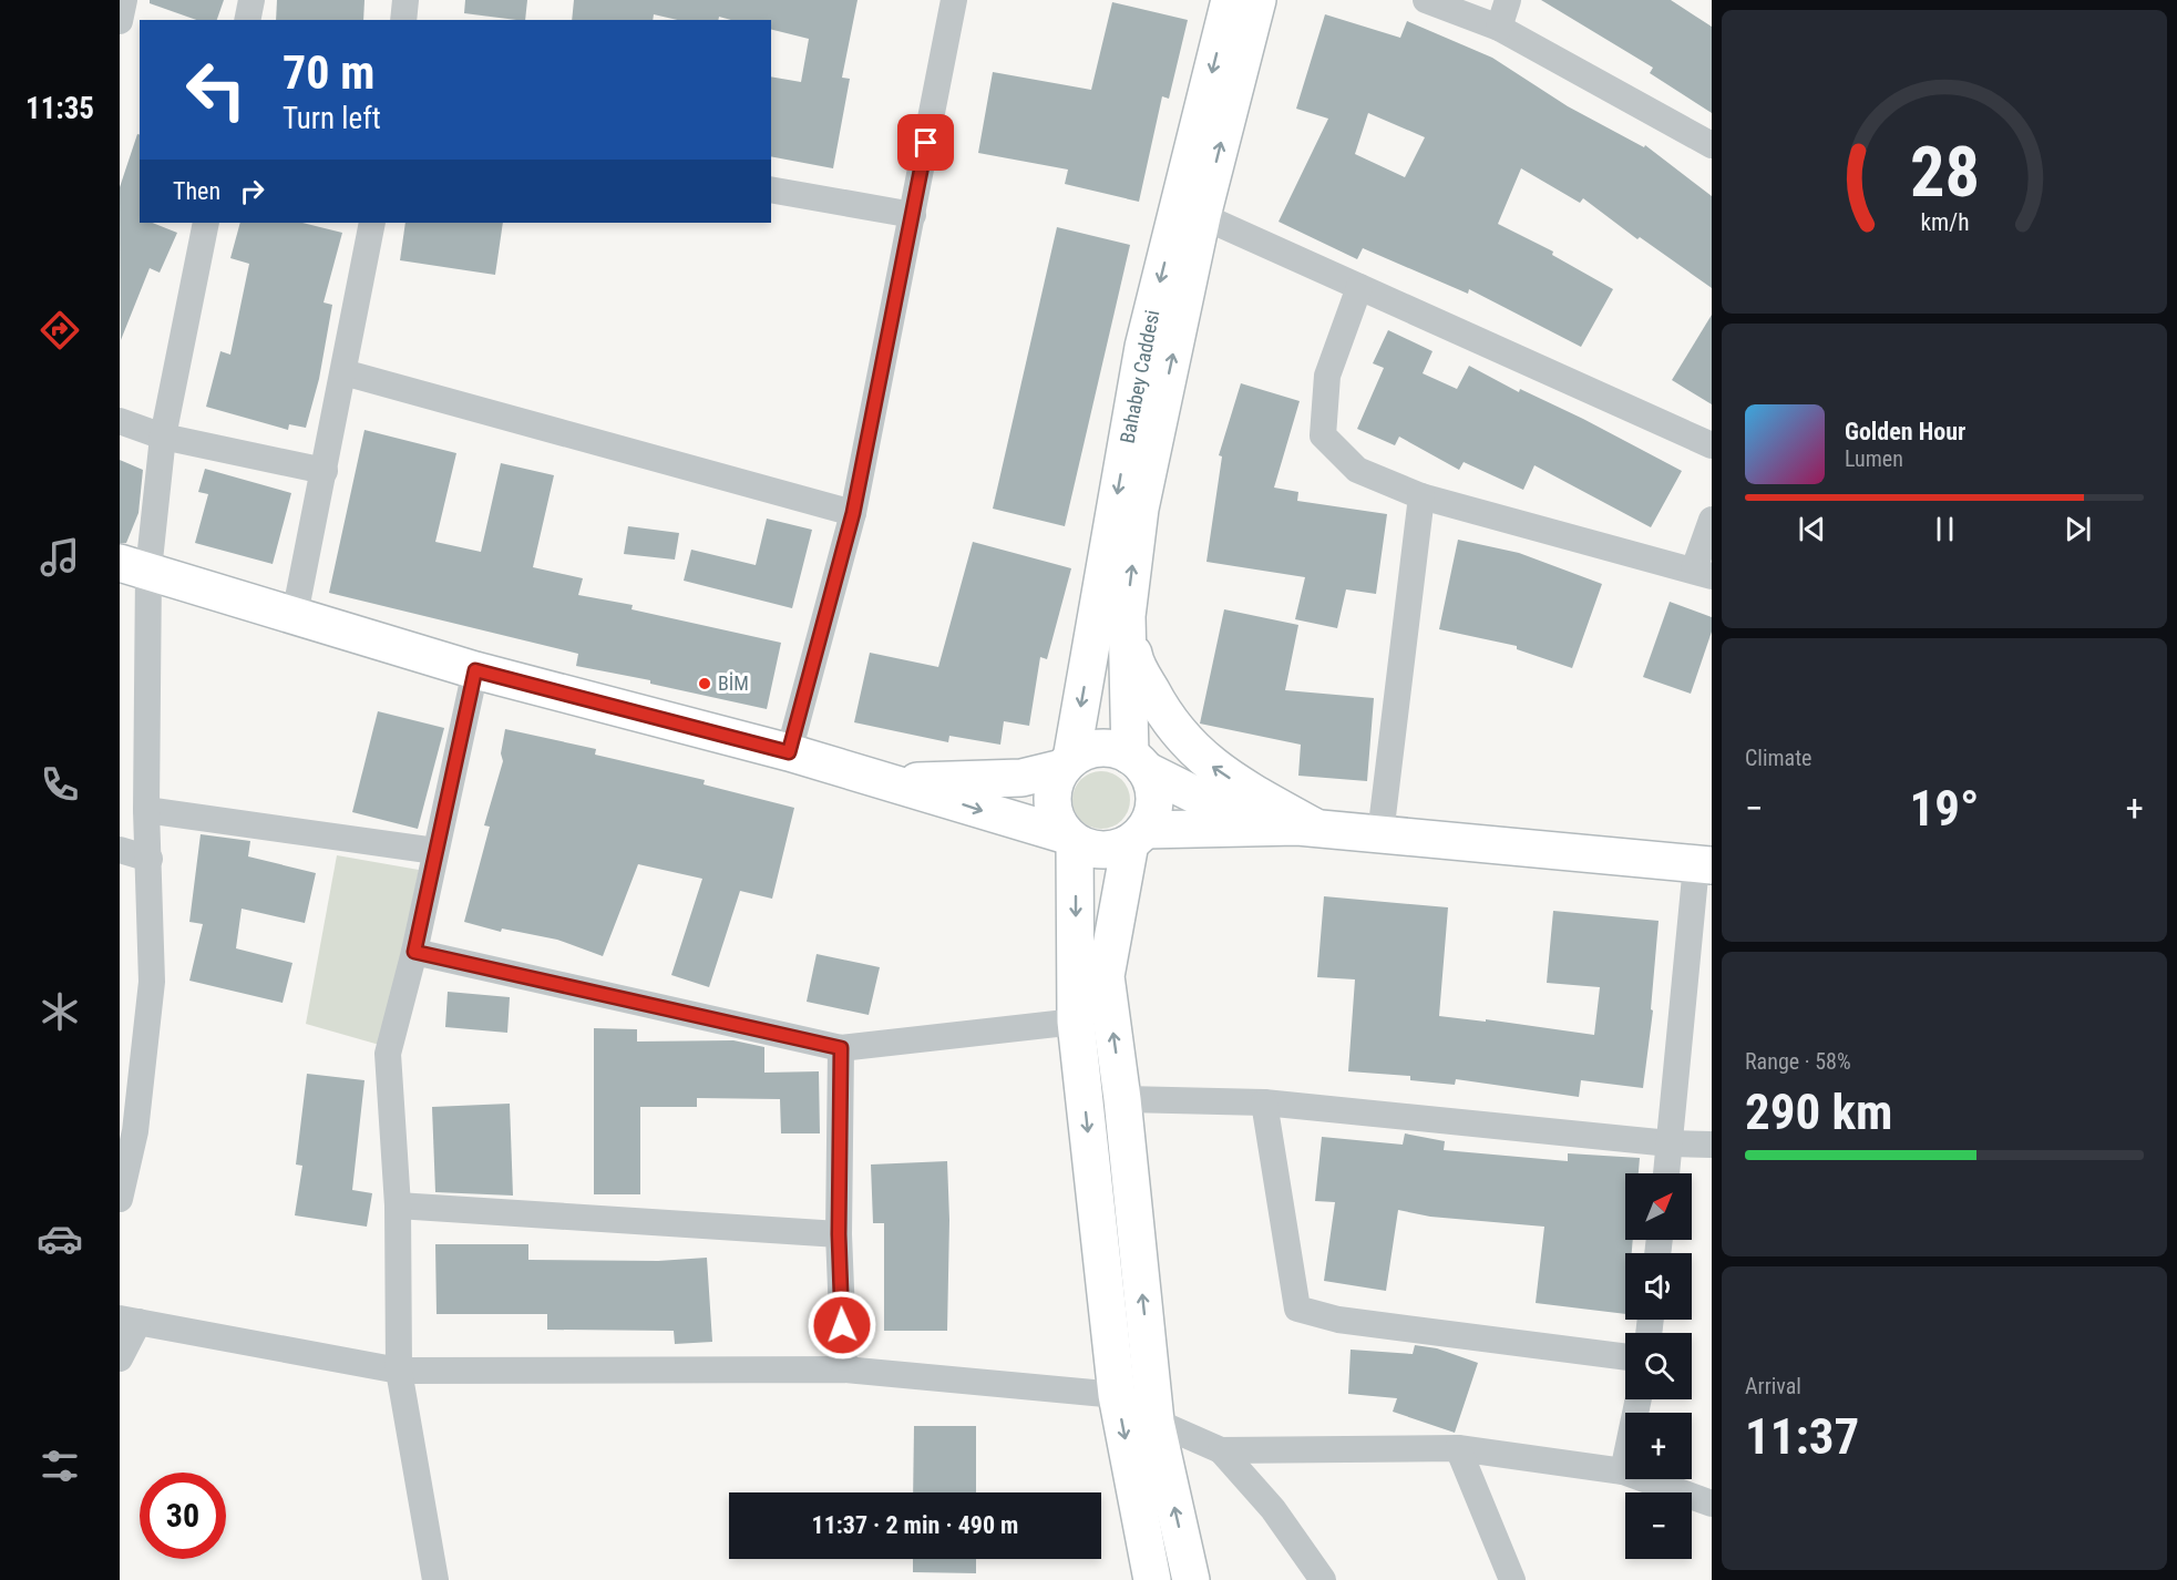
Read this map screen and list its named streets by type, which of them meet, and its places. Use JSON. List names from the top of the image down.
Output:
{
  "streets": {
    "street": ["Bahabey Caddesi"]
  },
  "places": ["BİM"],
  "north": "top right",
  "page": {
    "tabs": "11:35",
    "turn": ["70 m", "Turn left"],
    "then": "Then",
    "song": ["Golden Hour", "Lumen"],
    "tile": [
      "Climate",
      ["Range · 58%", "290 km"],
      ["Arrival", "11:37"]
    ],
    "heat": ["−", "19°", "+"],
    "map_buttons": ["+", "−"],
    "limit": "30",
    "trip": "11:37 · 2 min · 490 m",
    "gauge": ["28", "km/h"]
  }
}
